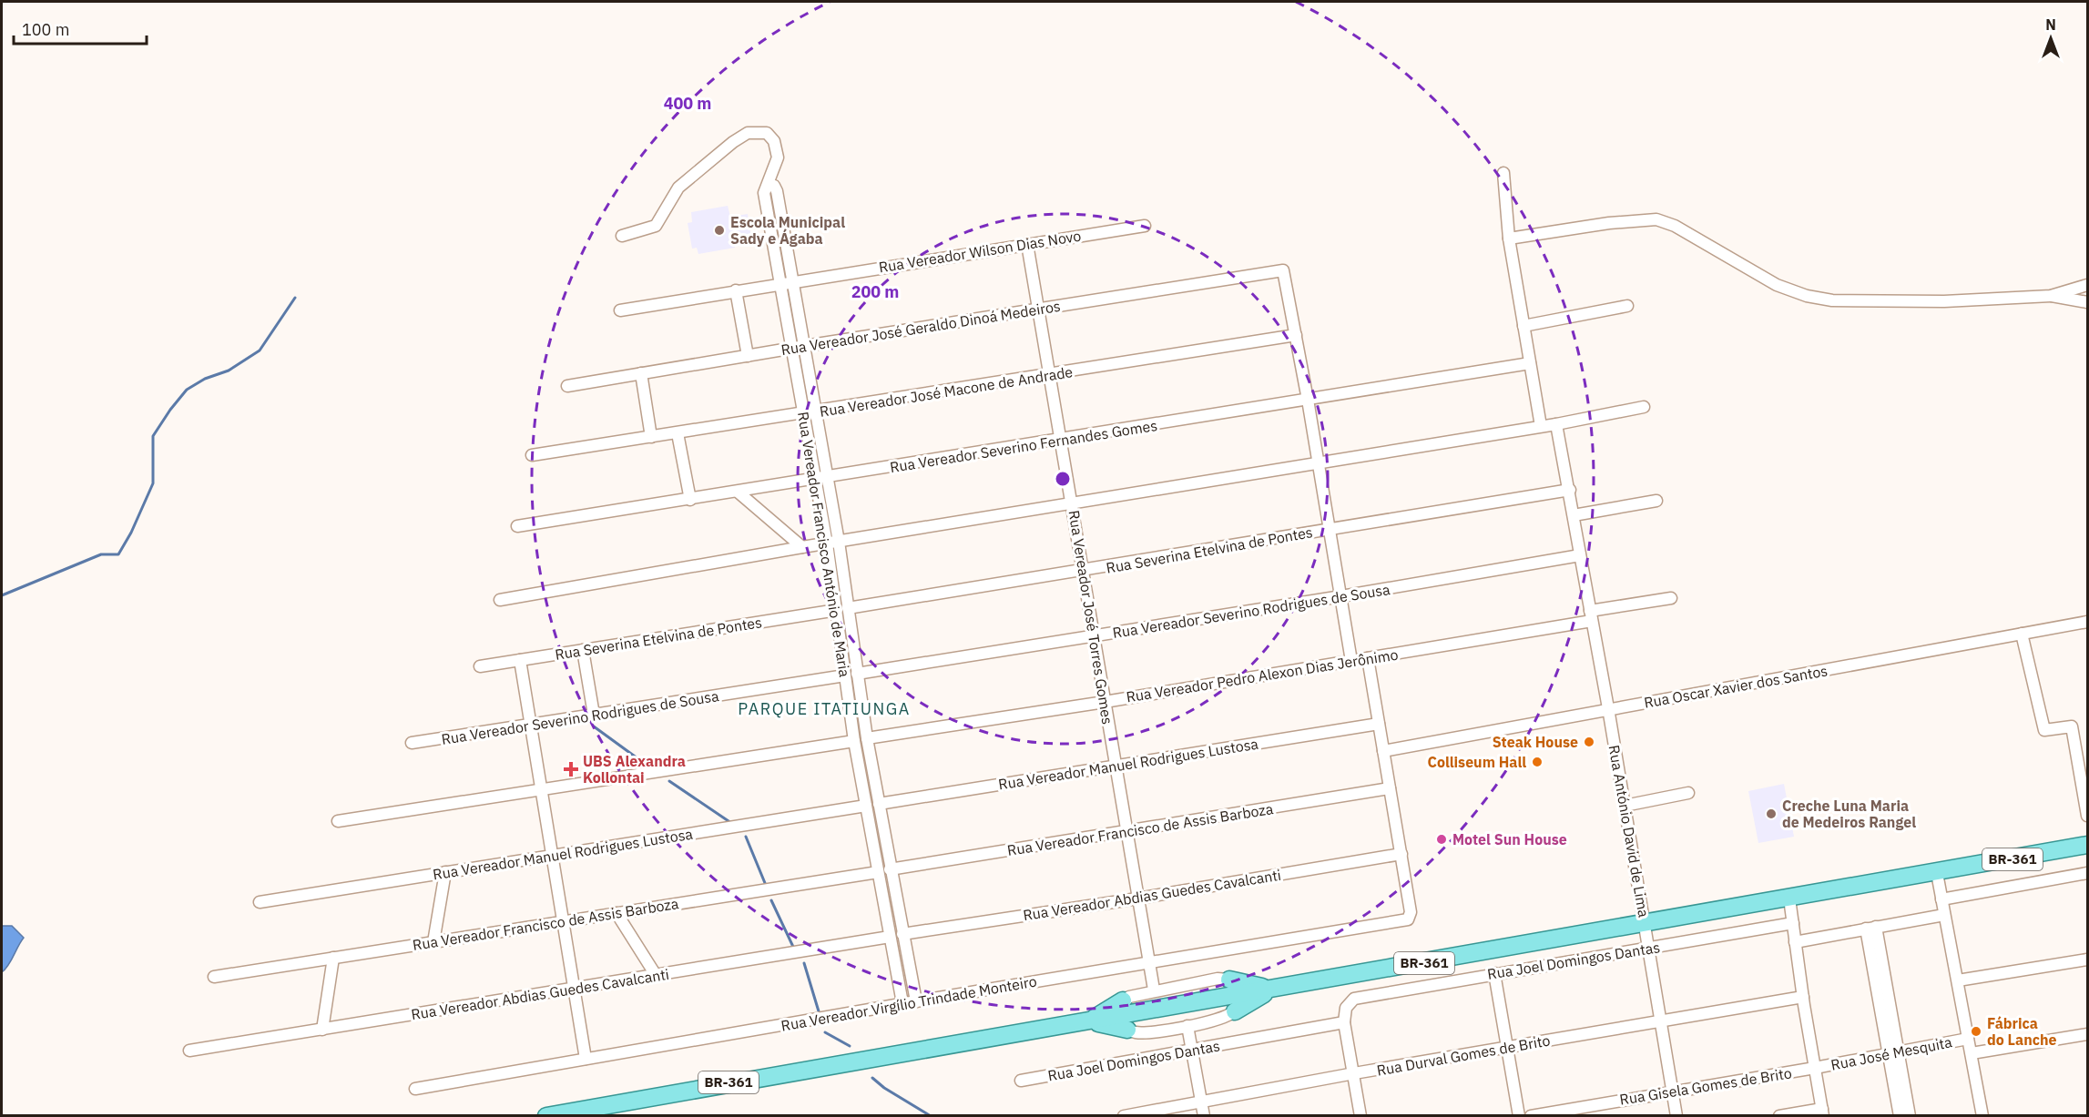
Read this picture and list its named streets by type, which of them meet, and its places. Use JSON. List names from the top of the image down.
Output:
{
  "streets": {
    "main road": ["BR-361"],
    "street": [
      "Rua Vereador Wilson Dias Novo",
      "Rua Vereador José Geraldo Dinoá Medeiros",
      "Rua Vereador José Macone de Andrade",
      "Rua Vereador Severino Fernandes Gomes",
      "Rua Vereador Francisco António de Maria",
      "Rua Severina Etelvina de Pontes",
      "Rua Vereador Severino Rodrigues de Sousa",
      "Rua Vereador José Torres Gomes",
      "Rua Vereador Pedro Alexon Dias Jerônimo",
      "Rua Oscar Xavier dos Santos",
      "Rua Vereador Manuel Rodrigues Lustosa",
      "Rua Vereador Francisco de Assis Barboza",
      "Rua António David de Lima",
      "Rua Vereador Abdias Guedes Cavalcanti",
      "Rua Joel Domingos Dantas",
      "Rua Vereador Virgílio Trindade Monteiro",
      "Rua José Mesquita",
      "Rua Durval Gomes de Brito",
      "Rua Gisela Gomes de Brito"
    ]
  },
  "crossings": [
    ["Rua Vereador Wilson Dias Novo", "Rua Vereador Francisco António de Maria"],
    ["Rua Vereador Wilson Dias Novo", "Rua Vereador José Torres Gomes"],
    ["Rua Vereador José Geraldo Dinoá Medeiros", "Rua Vereador José Macone de Andrade"],
    ["Rua Vereador José Geraldo Dinoá Medeiros", "Rua Vereador Francisco António de Maria"],
    ["Rua Vereador José Geraldo Dinoá Medeiros", "Rua Vereador José Torres Gomes"],
    ["Rua Vereador José Macone de Andrade", "Rua Vereador Francisco António de Maria"],
    ["Rua Vereador José Macone de Andrade", "Rua Vereador José Torres Gomes"],
    ["Rua Vereador Severino Fernandes Gomes", "Rua Vereador Francisco António de Maria"],
    ["Rua Vereador Severino Fernandes Gomes", "Rua Vereador José Torres Gomes"],
    ["Rua Vereador Francisco António de Maria", "Rua Severina Etelvina de Pontes"],
    ["Rua Vereador Francisco António de Maria", "Rua Vereador Severino Rodrigues de Sousa"],
    ["Rua Vereador Francisco António de Maria", "Rua Vereador Manuel Rodrigues Lustosa"],
    ["Rua Vereador Francisco António de Maria", "Rua Vereador Francisco de Assis Barboza"],
    ["Rua Vereador Francisco António de Maria", "Rua Vereador Abdias Guedes Cavalcanti"],
    ["Rua Vereador Francisco António de Maria", "Rua Vereador Virgílio Trindade Monteiro"],
    ["Rua Severina Etelvina de Pontes", "Rua Vereador José Torres Gomes"],
    ["Rua Severina Etelvina de Pontes", "Rua António David de Lima"],
    ["Rua Vereador Severino Rodrigues de Sousa", "Rua Vereador José Torres Gomes"],
    ["Rua Vereador Severino Rodrigues de Sousa", "Rua António David de Lima"],
    ["Rua Vereador José Torres Gomes", "Rua Vereador Pedro Alexon Dias Jerônimo"],
    ["Rua Vereador José Torres Gomes", "Rua Vereador Manuel Rodrigues Lustosa"],
    ["Rua Vereador José Torres Gomes", "Rua Vereador Francisco de Assis Barboza"],
    ["Rua Vereador José Torres Gomes", "Rua Vereador Abdias Guedes Cavalcanti"],
    ["Rua Vereador José Torres Gomes", "Rua Vereador Virgílio Trindade Monteiro"],
    ["Rua Vereador Pedro Alexon Dias Jerônimo", "Rua António David de Lima"],
    ["Rua Oscar Xavier dos Santos", "Rua António David de Lima"],
    ["Rua António David de Lima", "BR-361"],
    ["Rua António David de Lima", "Rua Joel Domingos Dantas"],
    ["Rua António David de Lima", "Rua Durval Gomes de Brito"],
    ["Rua António David de Lima", "Rua Gisela Gomes de Brito"],
    ["Rua Vereador Abdias Guedes Cavalcanti", "Rua Vereador Virgílio Trindade Monteiro"],
    ["Rua José Mesquita", "Rua Gisela Gomes de Brito"]
  ],
  "districts": ["PARQUE ITATIUNGA"],
  "places": {
    "other": [
      "Escola Municipal Sady e Ágaba",
      "Steak House",
      "Colliseum Hall",
      "Creche Luna Maria de Medeiros Rangel",
      "Motel Sun House",
      "Fábrica do Lanche"
    ],
    "health": ["UBS Alexandra Kollontai"]
  },
  "scale_bar": "100 m",
  "north": "top",
  "rings": ["400 m", "200 m"]
}
